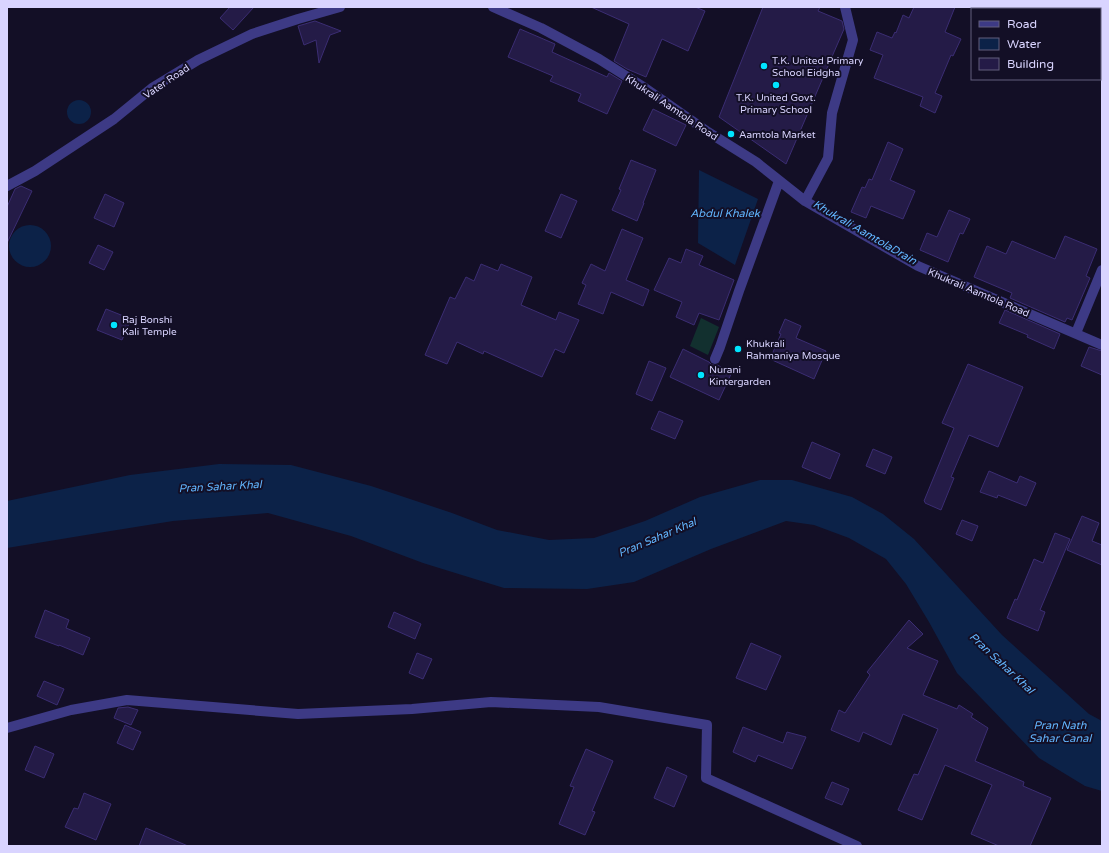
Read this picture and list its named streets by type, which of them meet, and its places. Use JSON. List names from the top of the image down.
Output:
{
  "streets": {
    "street": ["Vater Road", "Khukrali Aamtola Road"]
  },
  "water": [
    "Abdul Khalek",
    "Khukrali AamtolaDrain",
    "Pran Sahar Khal",
    "Pran Nath Sahar Canal"
  ],
  "places": [
    "T.K. United Primary School Eidgha",
    "T.K. United Govt. Primary School",
    "Aamtola Market",
    "Raj Bonshi Kali Temple",
    "Khukrali Rahmaniya Mosque",
    "Nurani Kintergarden"
  ],
  "legend": ["Road", "Water", "Building"]
}
